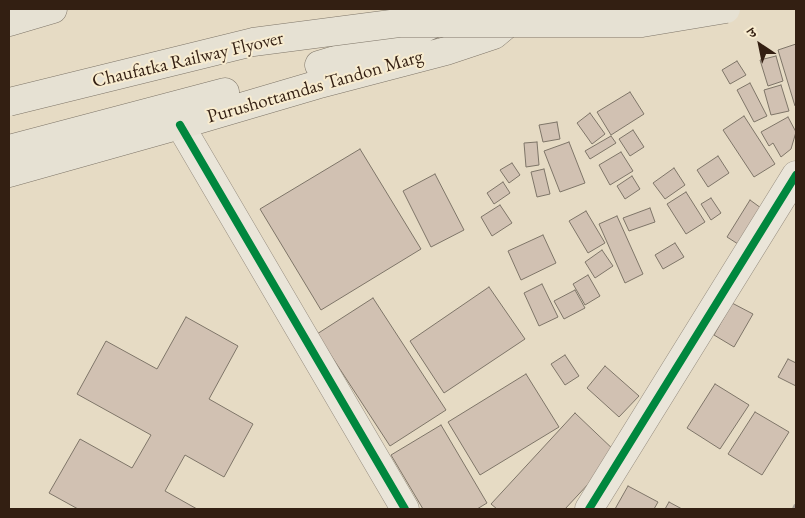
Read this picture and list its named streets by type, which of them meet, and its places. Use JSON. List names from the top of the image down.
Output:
{
  "streets": {
    "main road": ["Chaufatka Railway Flyover", "Purushottamdas Tandon Marg"]
  },
  "north": "top left"
}
